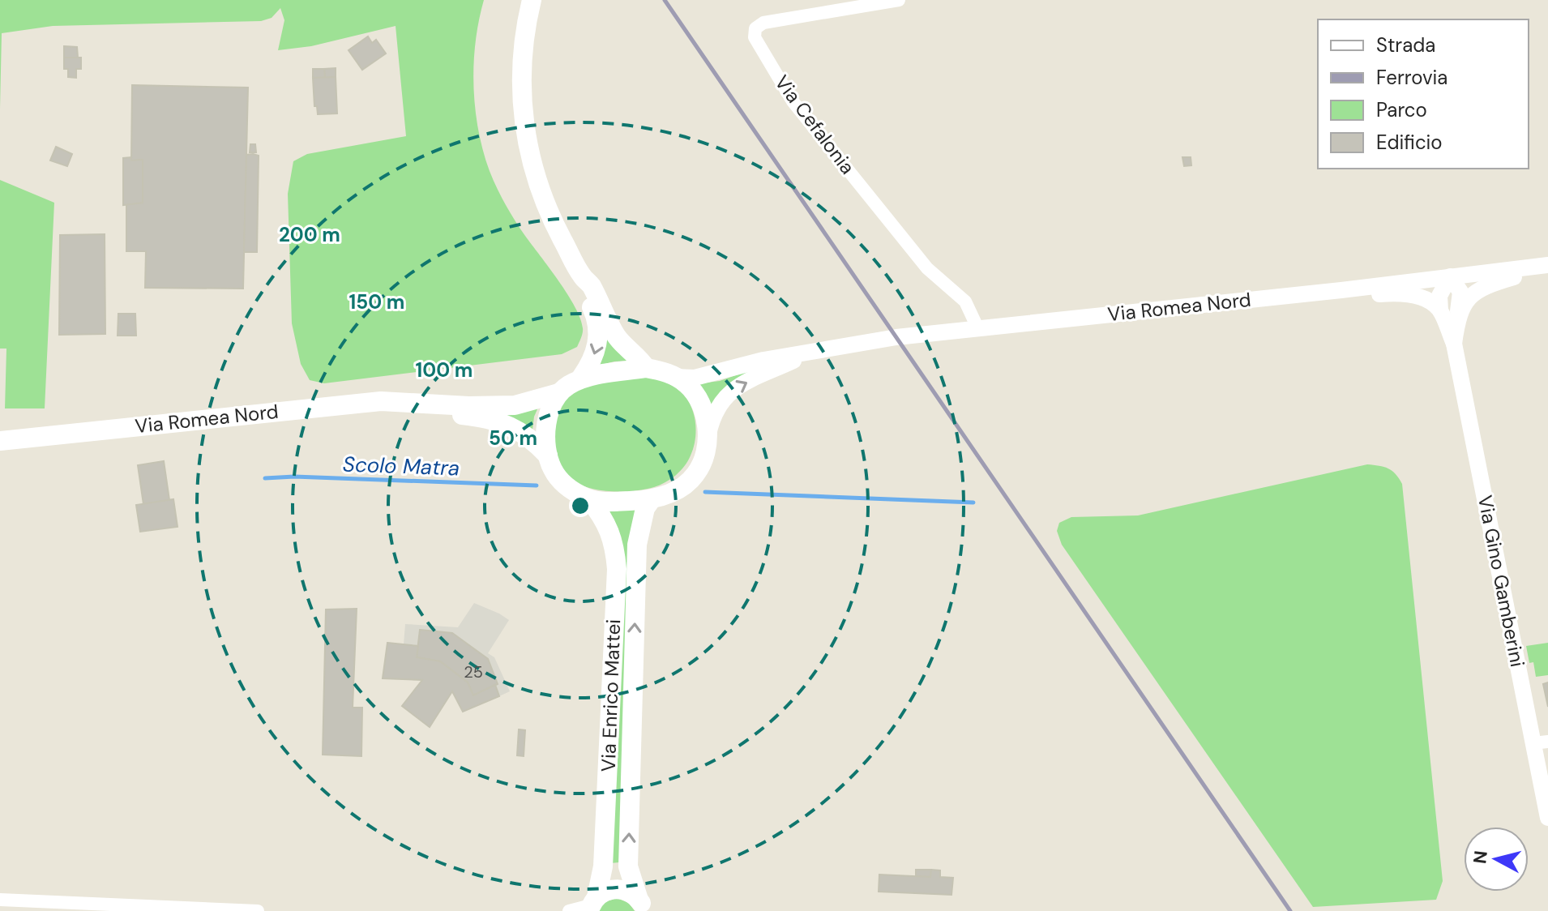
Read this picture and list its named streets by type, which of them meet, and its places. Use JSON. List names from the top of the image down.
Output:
{
  "streets": {
    "main road": ["Via Romea Nord", "Via Enrico Mattei"],
    "street": ["Via Cefalonia", "Via Gino Gamberini"]
  },
  "crossings": [
    ["Via Cefalonia", "Via Romea Nord"],
    ["Via Romea Nord", "Via Gino Gamberini"],
    ["Via Romea Nord", "Via Enrico Mattei"]
  ],
  "water": ["Scolo Matra"],
  "house_numbers": ["25"],
  "legend": [
    "Strada",
    "Ferrovia",
    "Parco",
    "Edificio"
  ],
  "north": "left",
  "rings": [
    "200 m",
    "150 m",
    "100 m",
    "50 m"
  ]
}
